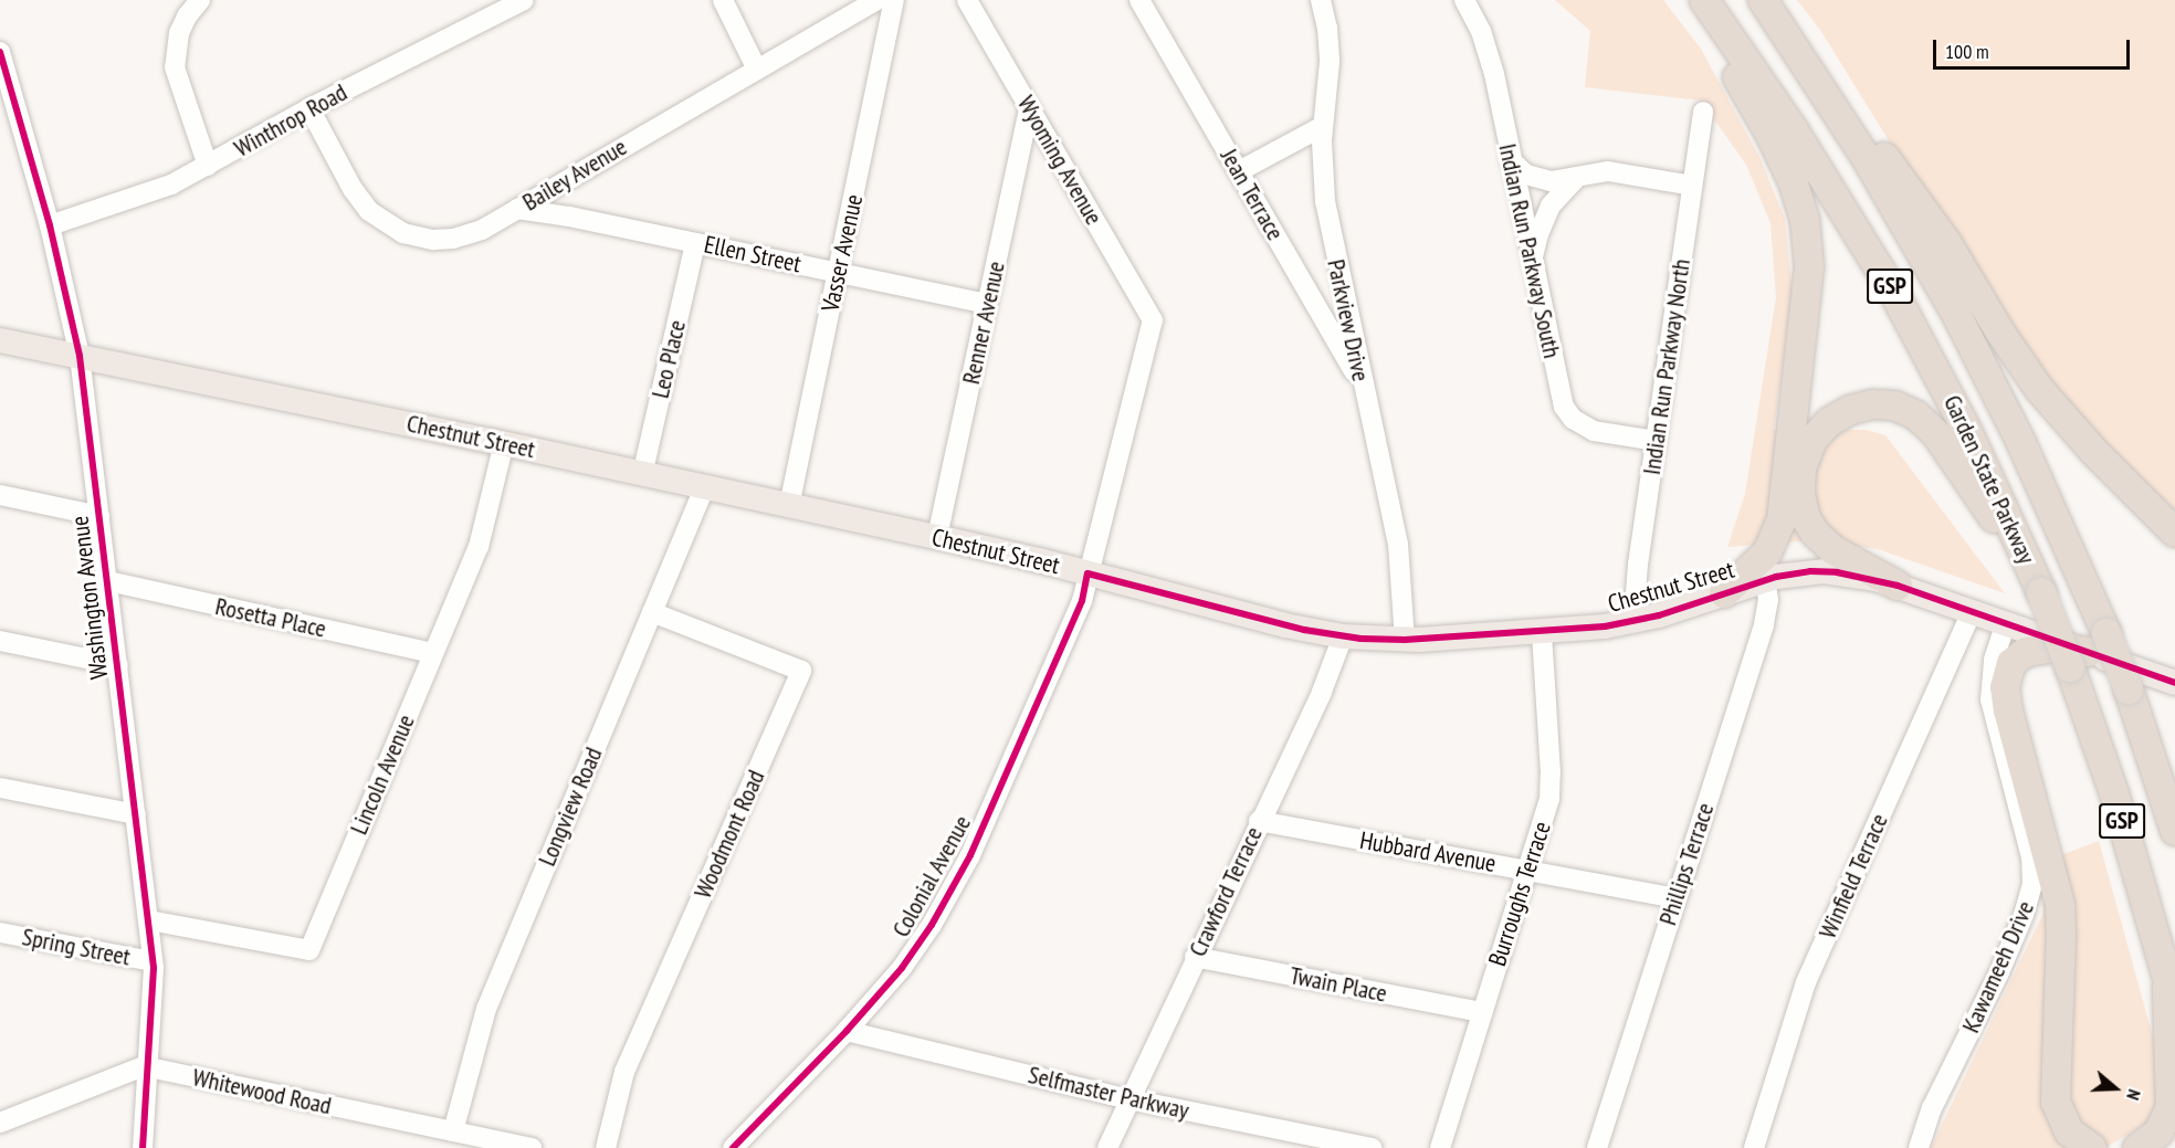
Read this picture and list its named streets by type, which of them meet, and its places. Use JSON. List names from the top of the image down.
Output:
{
  "streets": {
    "highway": ["GSP", "Garden State Parkway"],
    "main road": ["Chestnut Street"],
    "street": [
      "Winthrop Road",
      "Wyoming Avenue",
      "Bailey Avenue",
      "Jean Terrace",
      "Indian Run Parkway South",
      "Vasser Avenue",
      "Ellen Street",
      "Parkview Drive",
      "Renner Avenue",
      "Leo Place",
      "Indian Run Parkway North",
      "Washington Avenue",
      "Rosetta Place",
      "Lincoln Avenue",
      "Longview Road",
      "Woodmont Road",
      "Hubbard Avenue",
      "Phillips Terrace",
      "Colonial Avenue",
      "Winfield Terrace",
      "Crawford Terrace",
      "Burroughs Terrace",
      "Spring Street",
      "Kawameeh Drive",
      "Twain Place",
      "Whitewood Road",
      "Selfmaster Parkway"
    ]
  },
  "crossings": [
    ["Winthrop Road", "Bailey Avenue"],
    ["Winthrop Road", "Washington Avenue"],
    ["Wyoming Avenue", "Renner Avenue"],
    ["Wyoming Avenue", "Colonial Avenue"],
    ["Bailey Avenue", "Ellen Street"],
    ["Jean Terrace", "Parkview Drive"],
    ["Indian Run Parkway South", "Indian Run Parkway North"],
    ["Vasser Avenue", "Ellen Street"],
    ["Vasser Avenue", "Chestnut Street"],
    ["Ellen Street", "Renner Avenue"],
    ["Ellen Street", "Leo Place"],
    ["Parkview Drive", "Chestnut Street"],
    ["Renner Avenue", "Chestnut Street"],
    ["Leo Place", "Chestnut Street"],
    ["Indian Run Parkway North", "Chestnut Street"],
    ["Chestnut Street", "Garden State Parkway"],
    ["Chestnut Street", "Washington Avenue"],
    ["Chestnut Street", "Lincoln Avenue"],
    ["Chestnut Street", "Longview Road"],
    ["Chestnut Street", "Phillips Terrace"],
    ["Chestnut Street", "Colonial Avenue"],
    ["Chestnut Street", "Winfield Terrace"],
    ["Chestnut Street", "Crawford Terrace"],
    ["Chestnut Street", "Burroughs Terrace"],
    ["Chestnut Street", "Kawameeh Drive"],
    ["Washington Avenue", "Rosetta Place"],
    ["Washington Avenue", "Lincoln Avenue"],
    ["Washington Avenue", "Spring Street"],
    ["Washington Avenue", "Whitewood Road"],
    ["Rosetta Place", "Lincoln Avenue"],
    ["Longview Road", "Woodmont Road"],
    ["Longview Road", "Whitewood Road"],
    ["Hubbard Avenue", "Phillips Terrace"],
    ["Hubbard Avenue", "Crawford Terrace"],
    ["Hubbard Avenue", "Burroughs Terrace"],
    ["Colonial Avenue", "Selfmaster Parkway"],
    ["Crawford Terrace", "Twain Place"],
    ["Crawford Terrace", "Selfmaster Parkway"],
    ["Burroughs Terrace", "Twain Place"]
  ],
  "scale_bar": "100 m",
  "north": "right"
}
